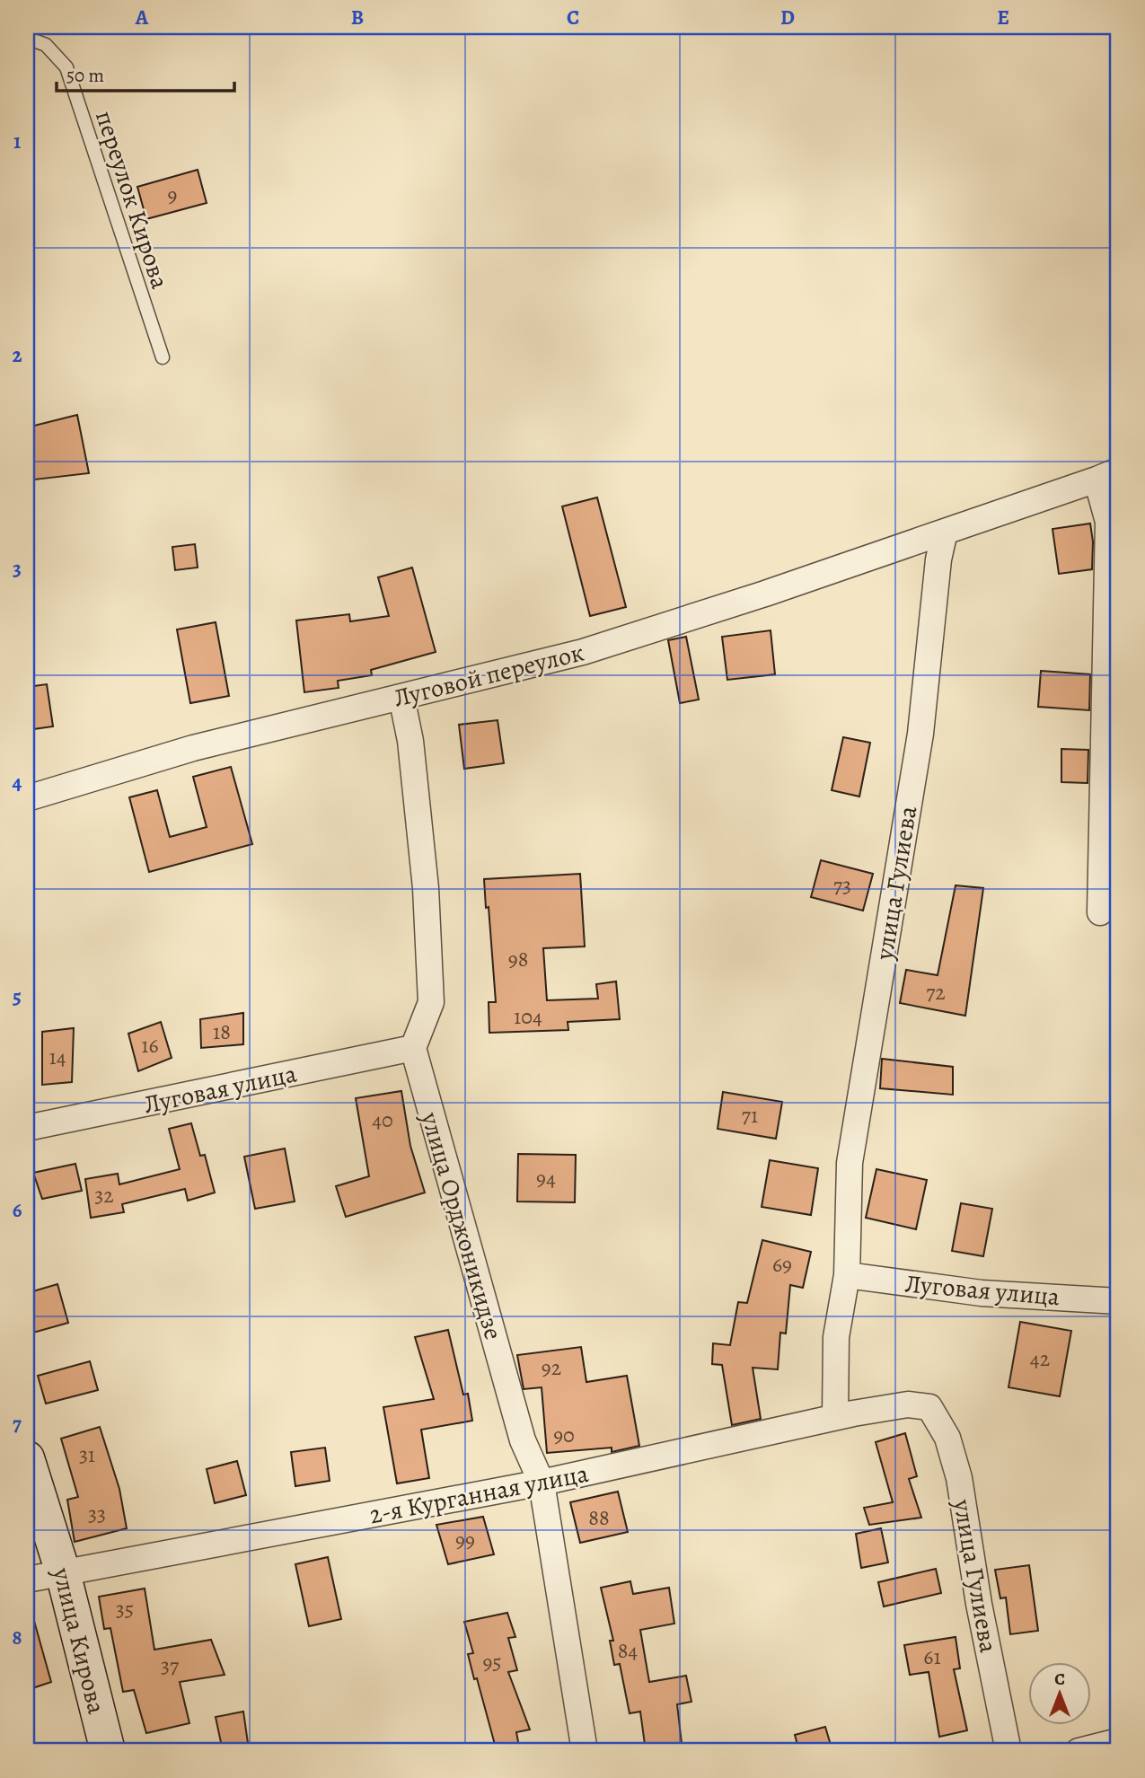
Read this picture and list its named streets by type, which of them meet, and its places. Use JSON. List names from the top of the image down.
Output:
{
  "streets": {
    "street": [
      "Луговой переулок",
      "улица Гулиева",
      "Луговая улица",
      "улица Орджоникидзе",
      "2-я Курганная улица",
      "улица Кирова"
    ],
    "lane": ["переулок Кирова"]
  },
  "crossings": [
    ["Луговой переулок", "улица Гулиева"],
    ["улица Гулиева", "Луговая улица"],
    ["улица Гулиева", "2-я Курганная улица"],
    ["Луговая улица", "улица Орджоникидзе"],
    ["улица Орджоникидзе", "2-я Курганная улица"],
    ["2-я Курганная улица", "улица Кирова"]
  ],
  "house_numbers": [
    "9",
    "73",
    "98",
    "72",
    "104",
    "18",
    "16",
    "14",
    "71",
    "40",
    "94",
    "32",
    "69",
    "42",
    "92",
    "90",
    "31",
    "33",
    "88",
    "99",
    "35",
    "84",
    "61",
    "95",
    "37"
  ],
  "scale_bar": "50 m",
  "north": "top",
  "grid": {
    "columns": [
      "A",
      "B",
      "C",
      "D",
      "E"
    ],
    "rows": [
      "1",
      "2",
      "3",
      "4",
      "5",
      "6",
      "7",
      "8"
    ]
  }
}
